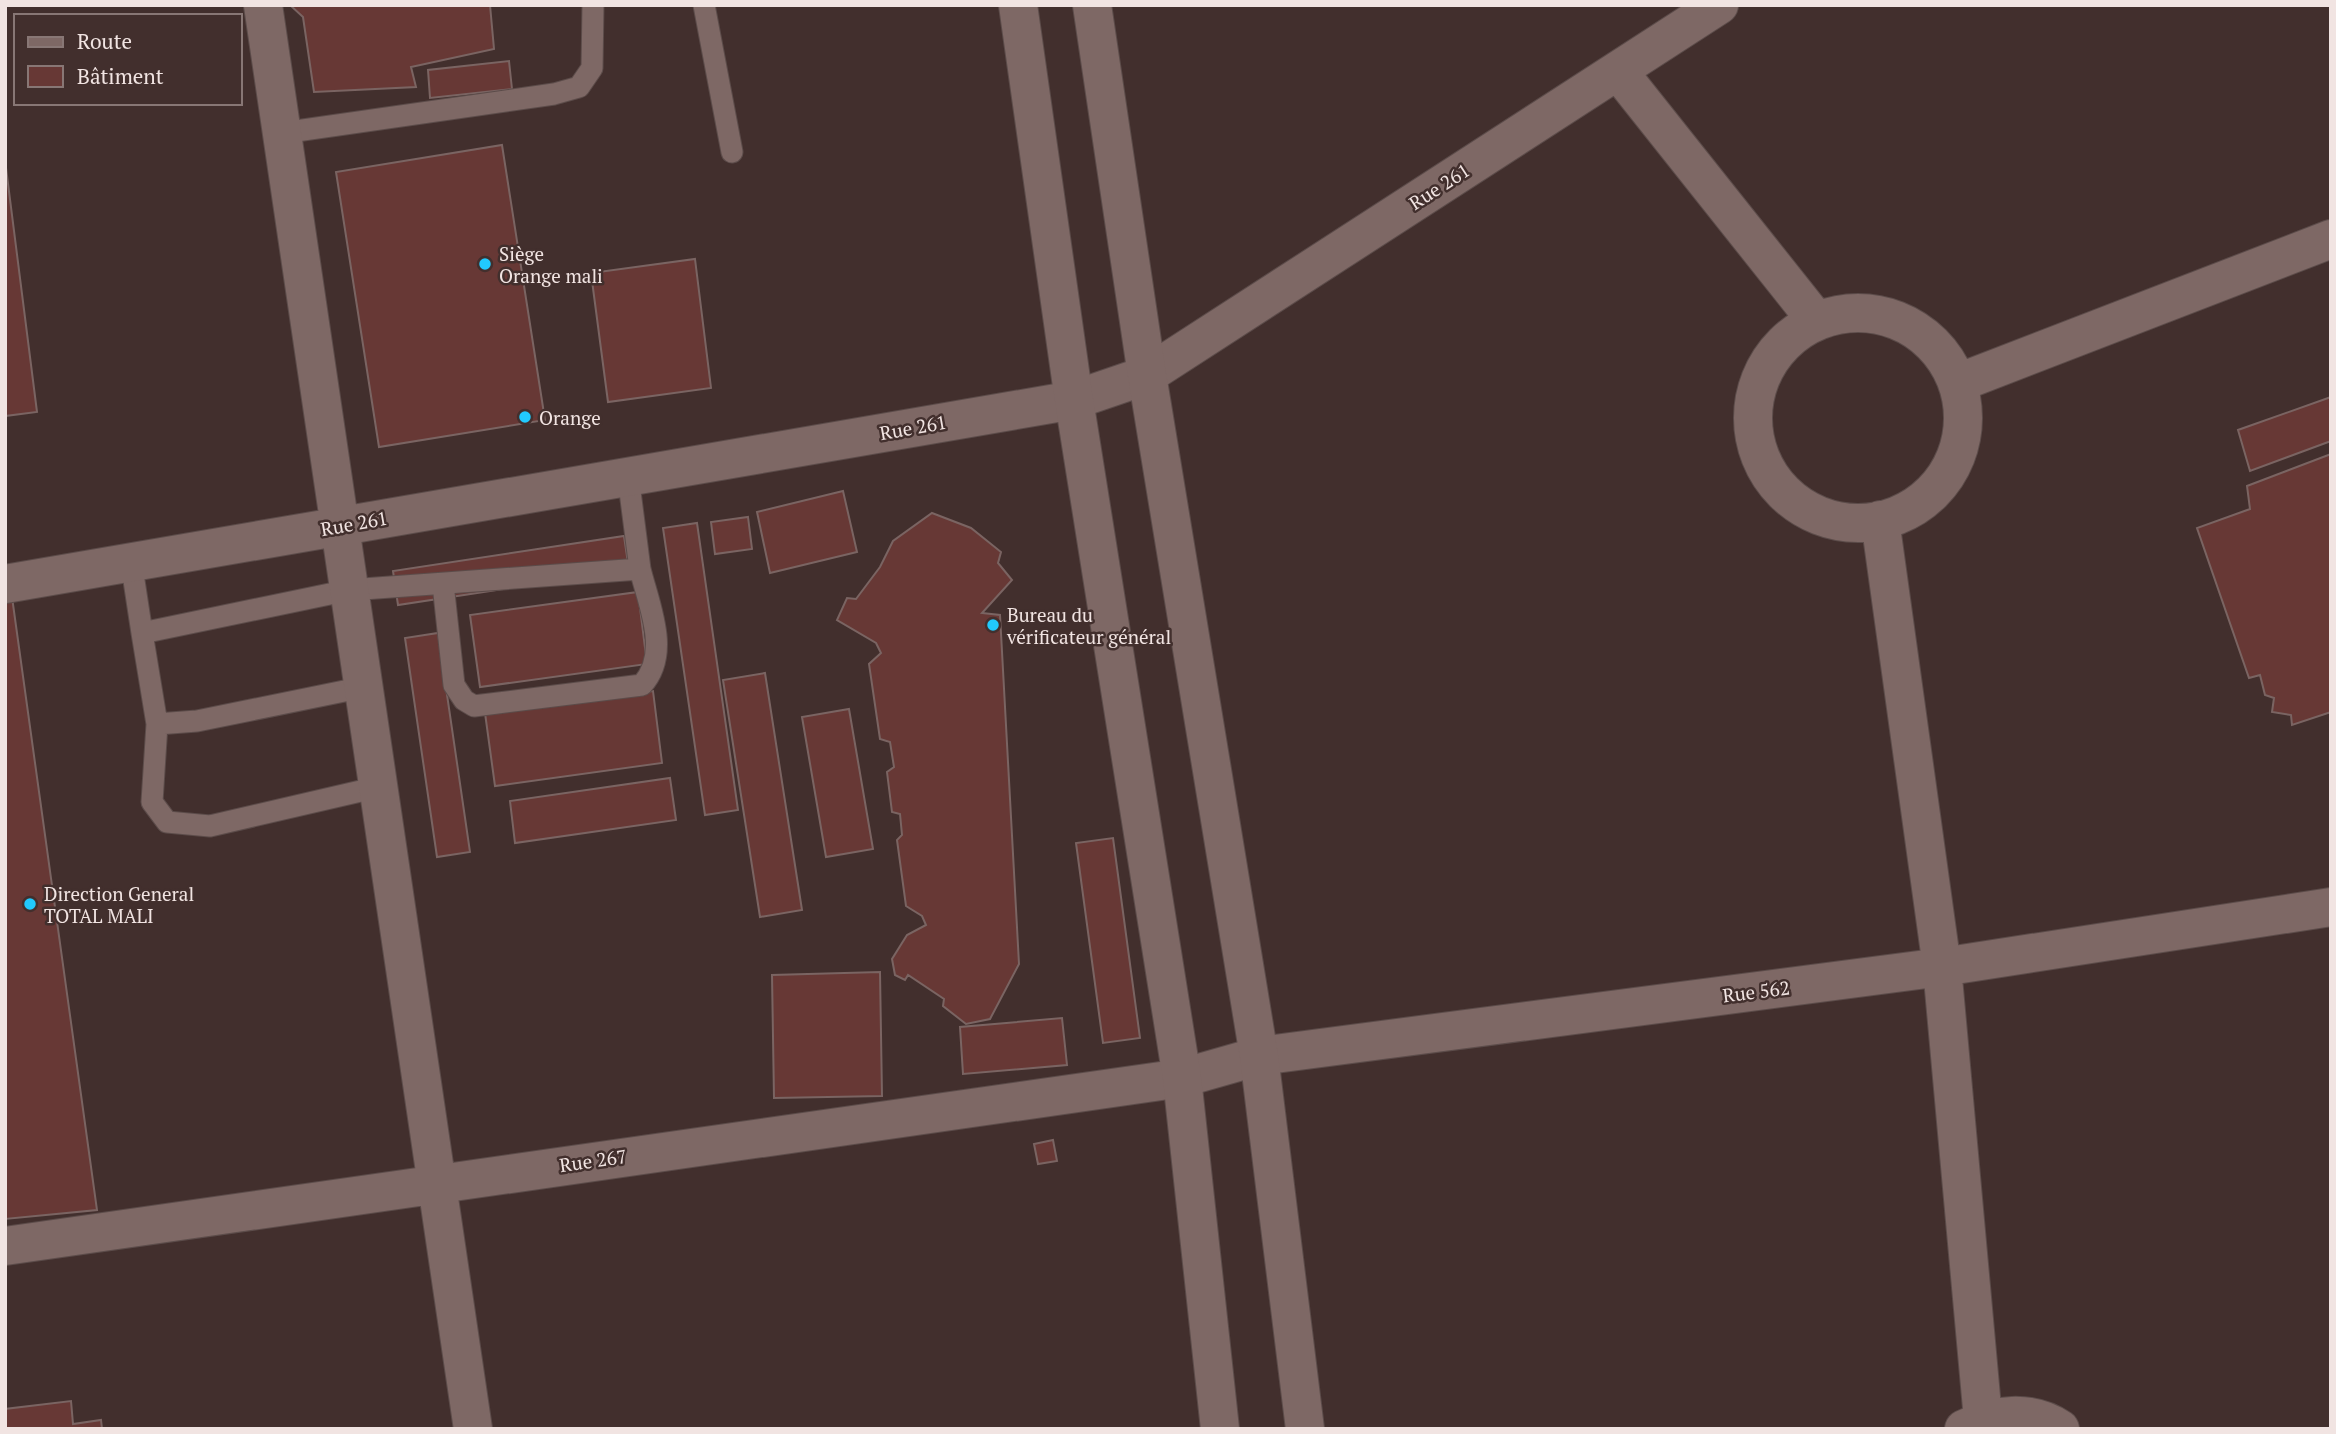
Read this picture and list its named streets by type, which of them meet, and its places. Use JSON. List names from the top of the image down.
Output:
{
  "streets": {
    "street": ["Rue 261", "Rue 562", "Rue 267"]
  },
  "crossings": [
    ["Rue 562", "Rue 267"]
  ],
  "places": [
    "Siège Orange mali",
    "Orange",
    "Bureau du vérificateur général",
    "Direction General TOTAL MALI"
  ],
  "legend": ["Route", "Bâtiment"]
}
